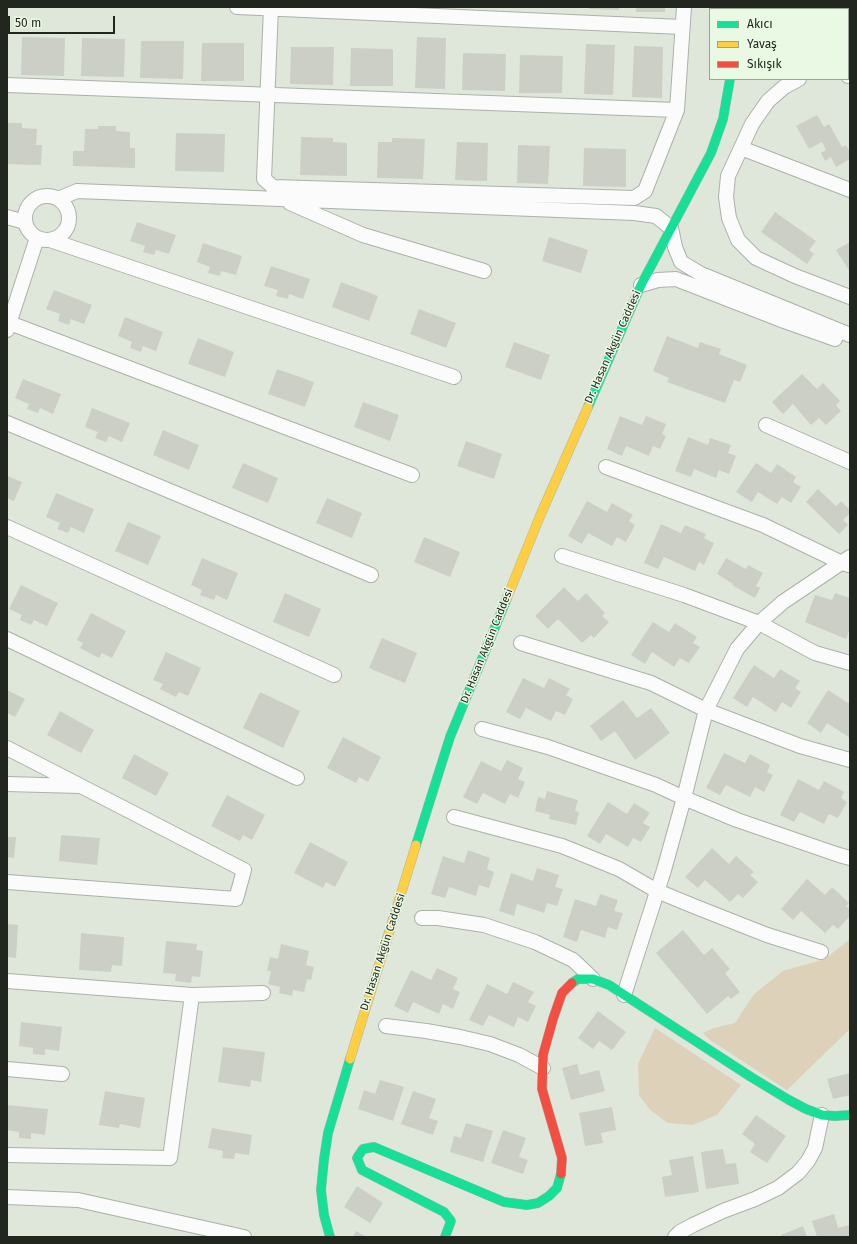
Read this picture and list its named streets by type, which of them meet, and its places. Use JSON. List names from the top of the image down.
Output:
{
  "streets": {
    "street": ["Dr. Hasan Akgün Caddesi"]
  },
  "legend": ["Akıcı", "Yavaş", "Sıkışık"],
  "scale_bar": "50 m"
}
